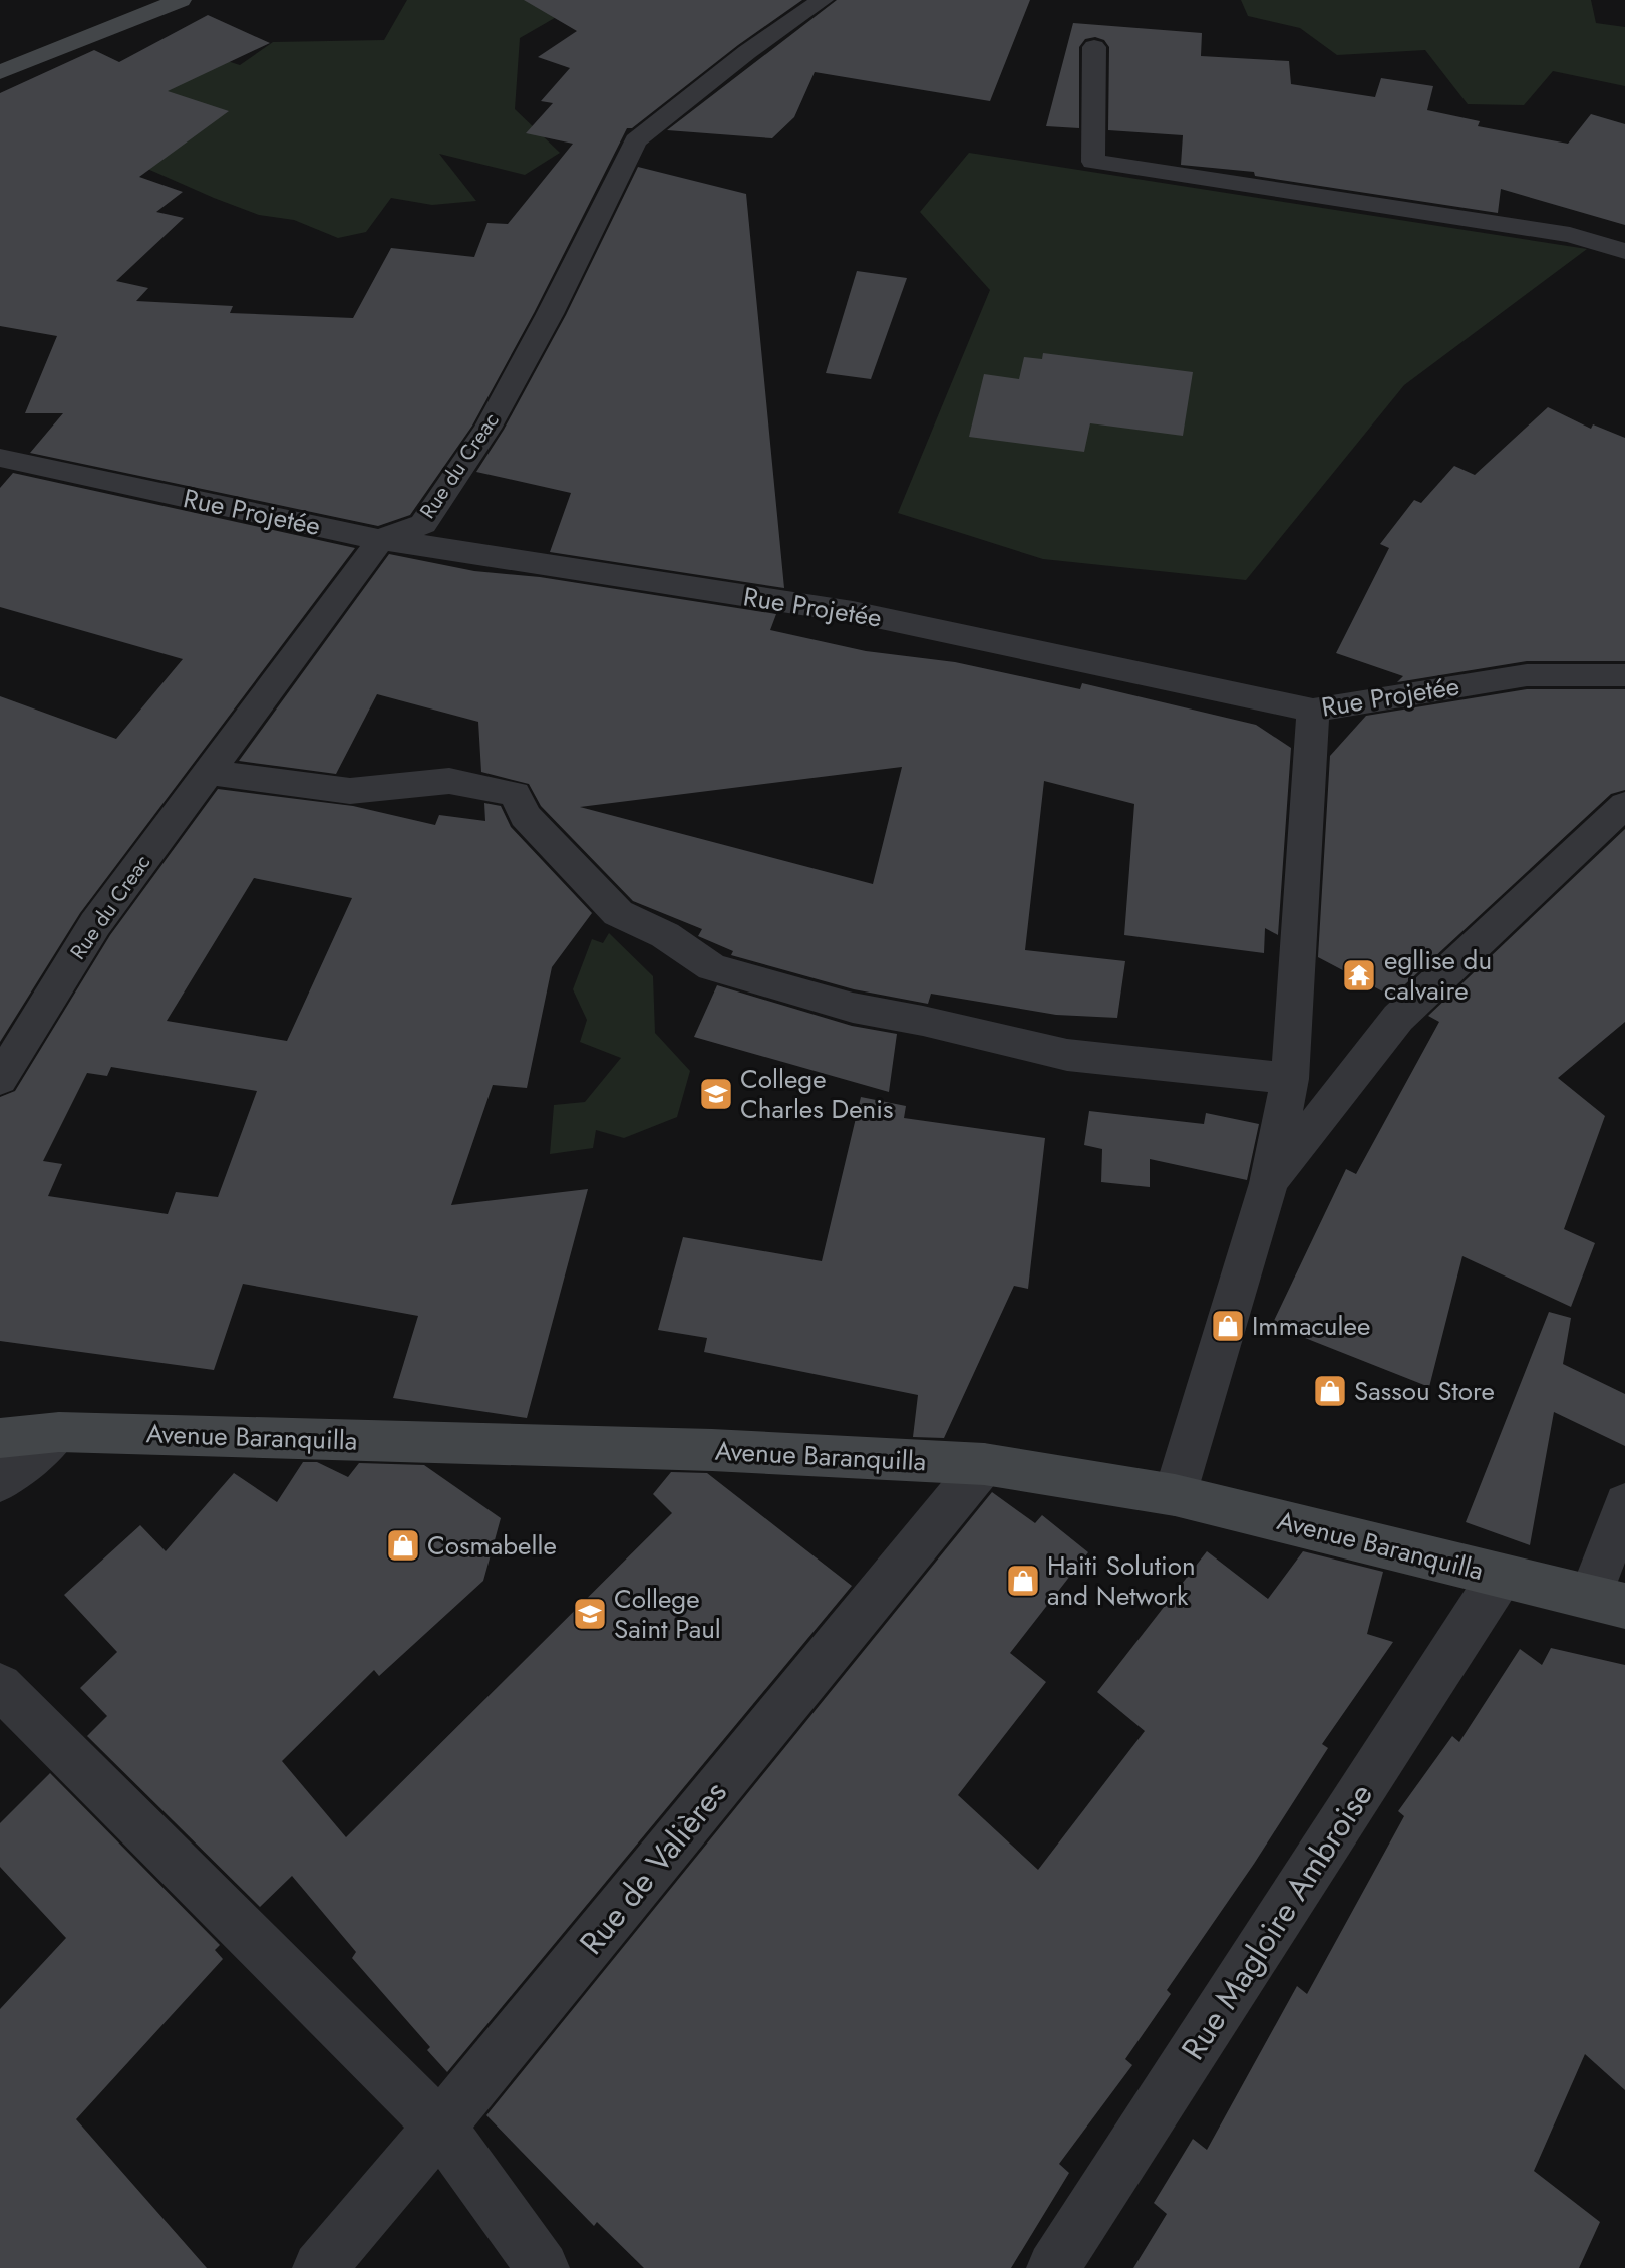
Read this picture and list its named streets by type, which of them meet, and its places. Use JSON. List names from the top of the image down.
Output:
{
  "streets": {
    "main road": ["Avenue Baranquilla"],
    "street": [
      "Rue du Creac",
      "Rue Projetée",
      "Rue de Valières",
      "Rue Magloire Ambroise"
    ]
  },
  "crossings": [
    ["Rue du Creac", "Rue Projetée"],
    ["Avenue Baranquilla", "Rue de Valières"],
    ["Avenue Baranquilla", "Rue Magloire Ambroise"]
  ],
  "places": {
    "temple": ["egllise du calvaire"],
    "school or university": ["College Charles Denis", "College Saint Paul"],
    "shop": [
      "Immaculee",
      "Sassou Store",
      "Cosmabelle",
      "Haiti Solution and Network"
    ]
  }
}
